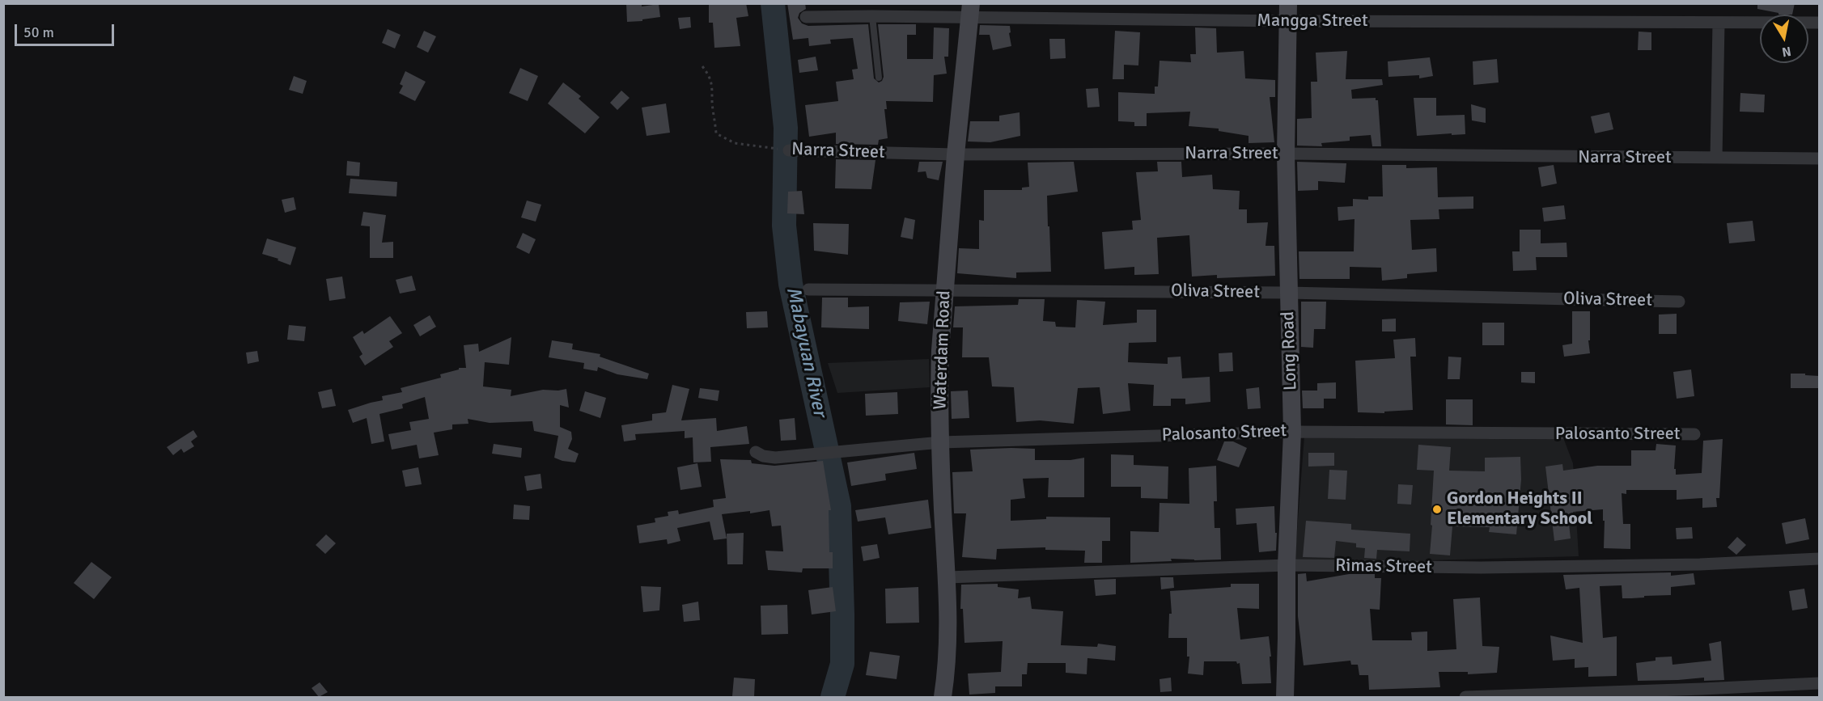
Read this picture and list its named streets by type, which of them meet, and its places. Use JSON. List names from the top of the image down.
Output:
{
  "streets": {
    "street": [
      "Mangga Street",
      "Narra Street",
      "Oliva Street",
      "Waterdam Road",
      "Long Road",
      "Palosanto Street",
      "Rimas Street"
    ]
  },
  "crossings": [
    ["Mangga Street", "Waterdam Road"],
    ["Mangga Street", "Long Road"],
    ["Narra Street", "Waterdam Road"],
    ["Narra Street", "Long Road"],
    ["Oliva Street", "Waterdam Road"],
    ["Oliva Street", "Long Road"],
    ["Waterdam Road", "Palosanto Street"],
    ["Waterdam Road", "Rimas Street"],
    ["Long Road", "Palosanto Street"],
    ["Long Road", "Rimas Street"]
  ],
  "water": ["Mabayuan River"],
  "places": ["Gordon Heights II Elementary School"],
  "scale_bar": "50 m",
  "north": "bottom"
}
